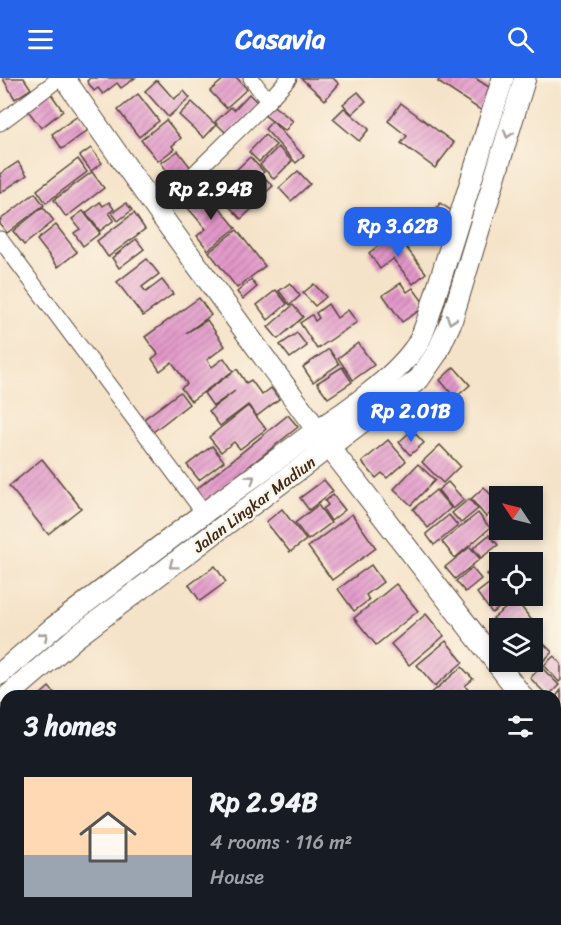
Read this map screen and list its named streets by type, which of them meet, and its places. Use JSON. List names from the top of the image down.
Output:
{
  "streets": {
    "main road": ["Jalan Lingkar Madiun"]
  },
  "north": "top left",
  "page": {
    "header": "Casavia",
    "price": ["Rp 2.94B", "Rp 3.62B", "Rp 2.01B"],
    "heading": "3 homes",
    "list": [
      {
        "name": "Rp 2.94B",
        "note": "4 rooms · 116 m² · House"
      }
    ]
  }
}
